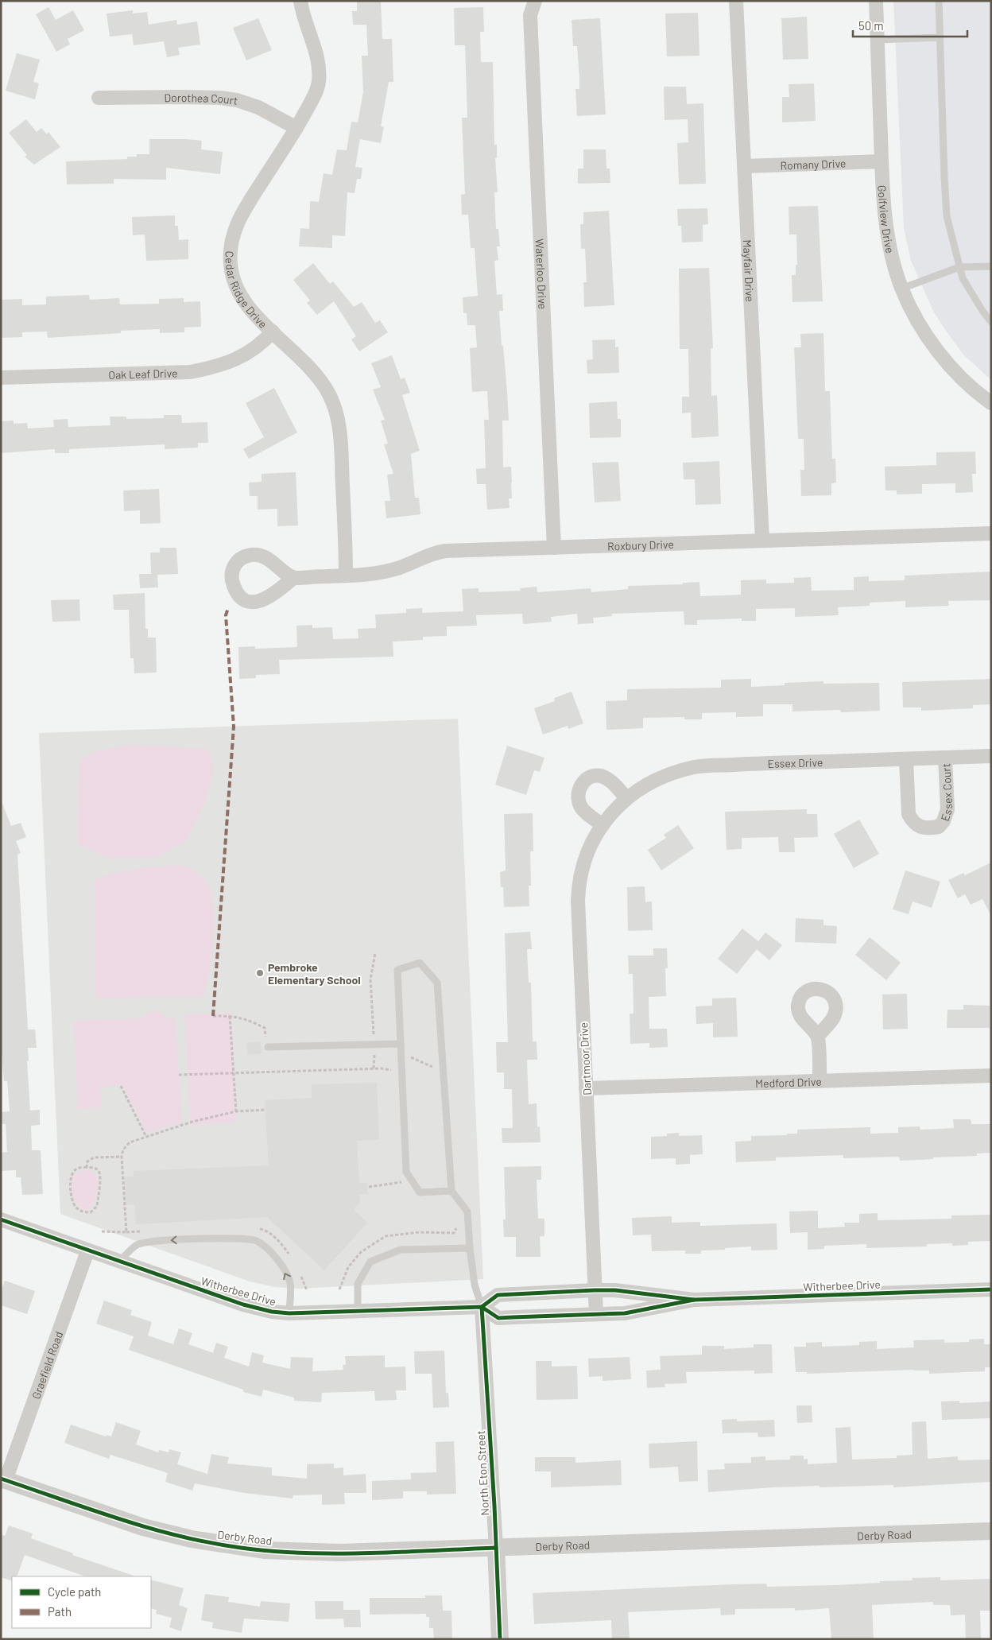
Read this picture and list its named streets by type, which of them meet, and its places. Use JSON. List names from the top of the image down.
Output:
{
  "streets": {
    "street": [
      "Dorothea Court",
      "Romany Drive",
      "Golfview Drive",
      "Mayfair Drive",
      "Waterloo Drive",
      "Cedar Ridge Drive",
      "Oak Leaf Drive",
      "Roxbury Drive",
      "Essex Drive",
      "Essex Court",
      "Dartmoor Drive",
      "Medford Drive",
      "Witherbee Drive",
      "Graefield Road",
      "North Eton Street",
      "Derby Road"
    ]
  },
  "crossings": [
    ["Dorothea Court", "Cedar Ridge Drive"],
    ["Romany Drive", "Golfview Drive"],
    ["Romany Drive", "Mayfair Drive"],
    ["Mayfair Drive", "Roxbury Drive"],
    ["Waterloo Drive", "Roxbury Drive"],
    ["Cedar Ridge Drive", "Oak Leaf Drive"],
    ["Cedar Ridge Drive", "Roxbury Drive"],
    ["Essex Drive", "Essex Court"],
    ["Essex Drive", "Dartmoor Drive"],
    ["Dartmoor Drive", "Medford Drive"],
    ["Dartmoor Drive", "Witherbee Drive"],
    ["Witherbee Drive", "Graefield Road"],
    ["Witherbee Drive", "North Eton Street"],
    ["Graefield Road", "Derby Road"],
    ["North Eton Street", "Derby Road"]
  ],
  "places": ["Pembroke Elementary School"],
  "legend": ["Cycle path", "Path"],
  "scale_bar": "50 m"
}
